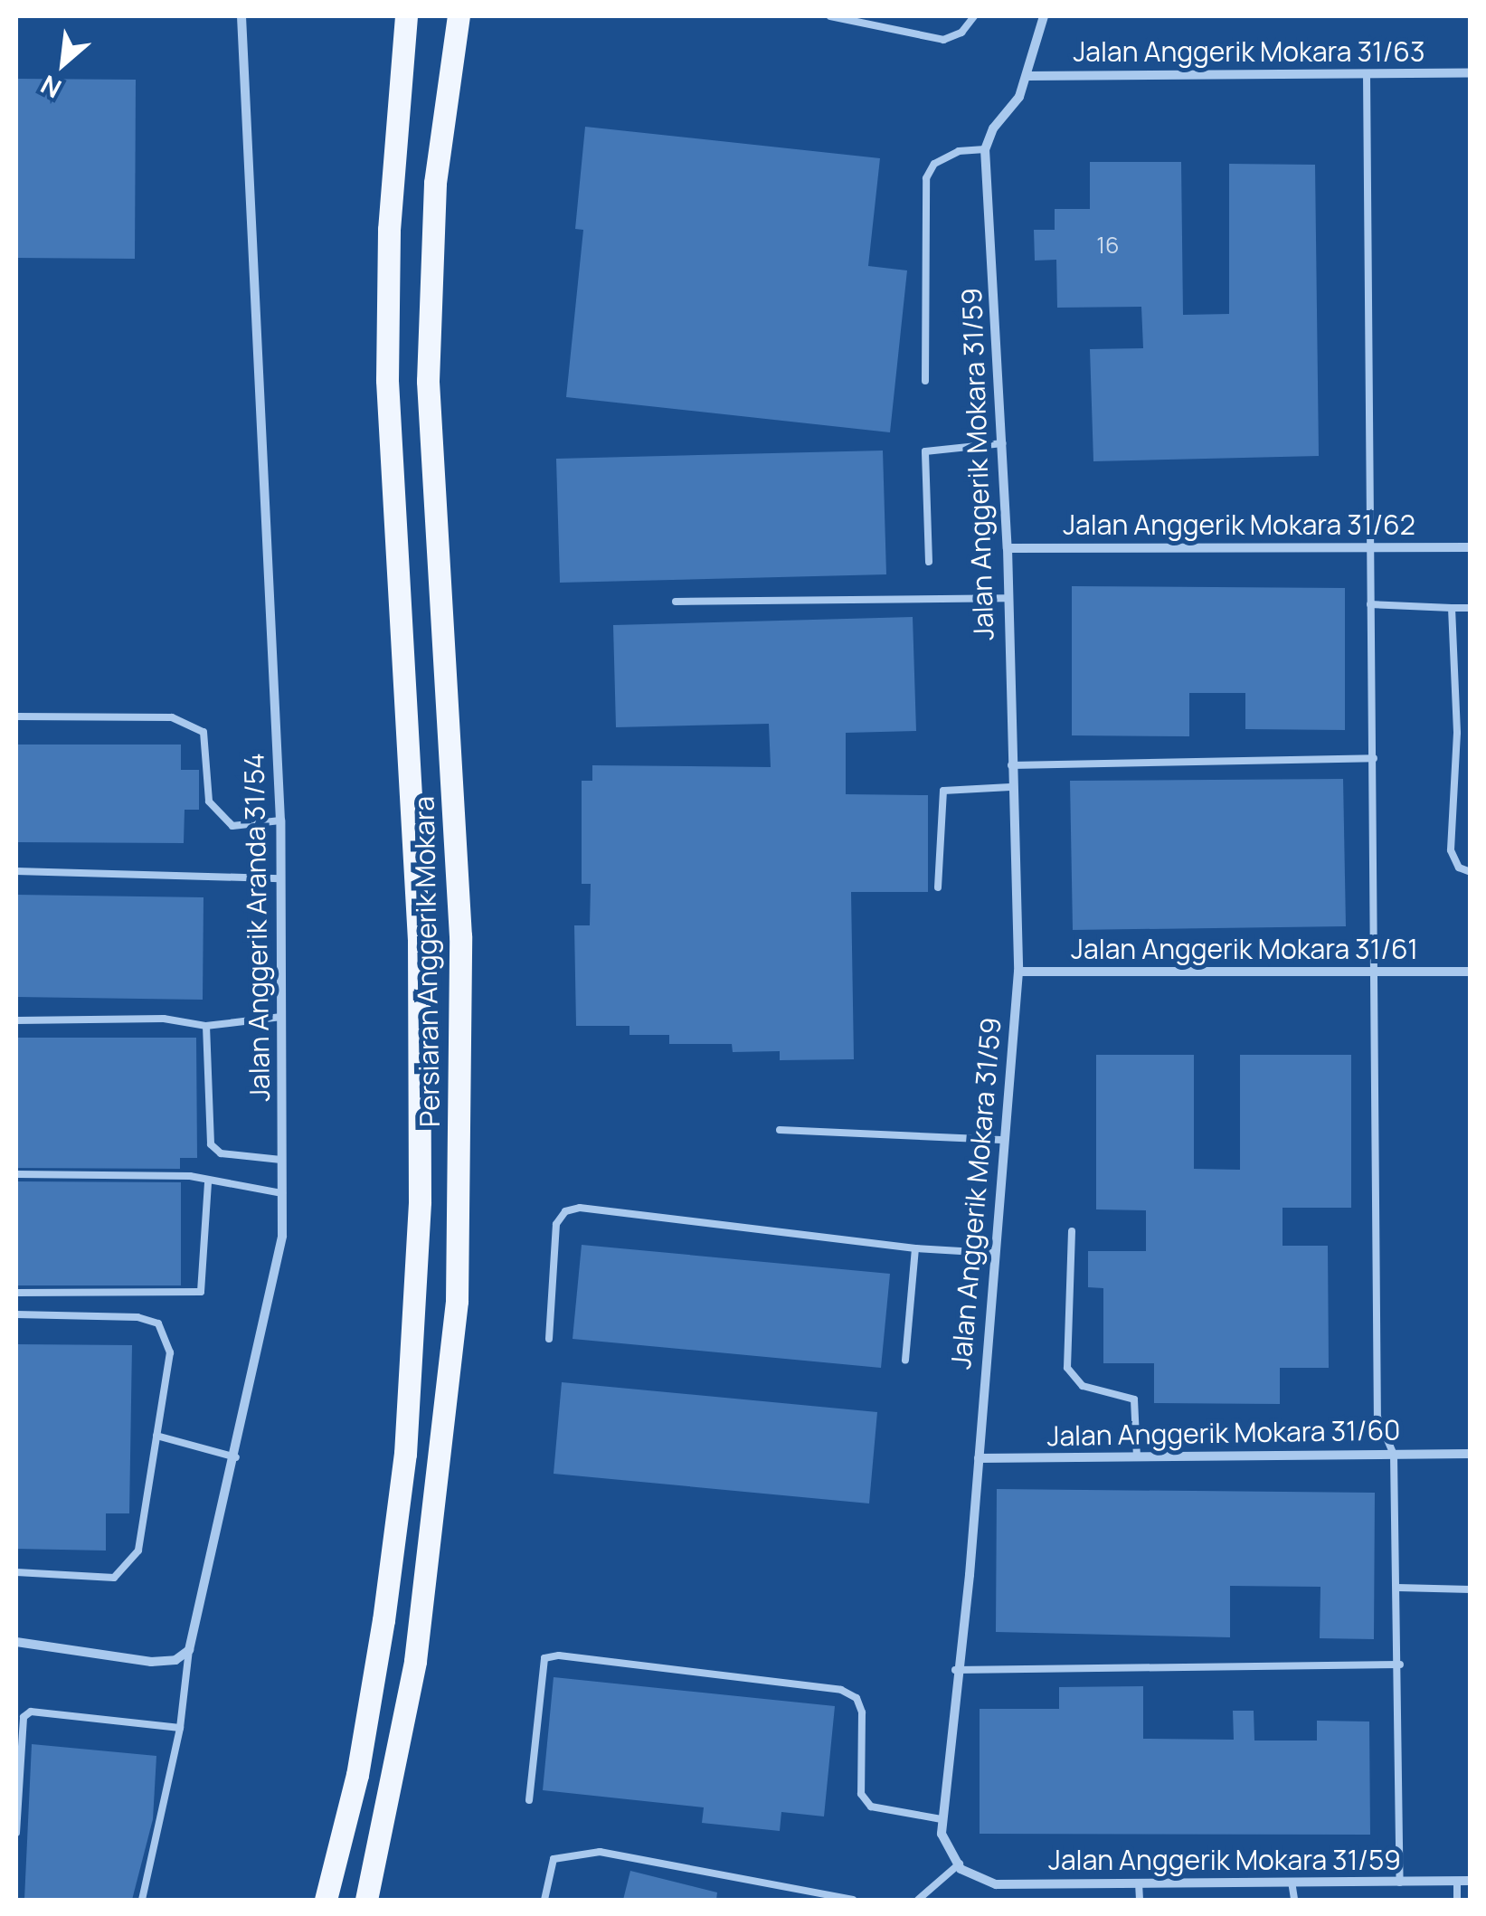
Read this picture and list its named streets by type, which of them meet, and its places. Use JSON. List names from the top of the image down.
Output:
{
  "streets": {
    "main road": ["Persiaran Anggerik Mokara"],
    "street": [
      "Jalan Anggerik Mokara 31/63",
      "Jalan Anggerik Mokara 31/59",
      "Jalan Anggerik Mokara 31/62",
      "Jalan Anggerik Aranda 31/54",
      "Jalan Anggerik Mokara 31/61",
      "Jalan Anggerik Mokara 31/60"
    ]
  },
  "crossings": [
    ["Jalan Anggerik Mokara 31/59", "Jalan Anggerik Mokara 31/62"],
    ["Jalan Anggerik Mokara 31/59", "Jalan Anggerik Mokara 31/61"],
    ["Jalan Anggerik Mokara 31/59", "Jalan Anggerik Mokara 31/60"]
  ],
  "house_numbers": ["16"],
  "north": "bottom left"
}
